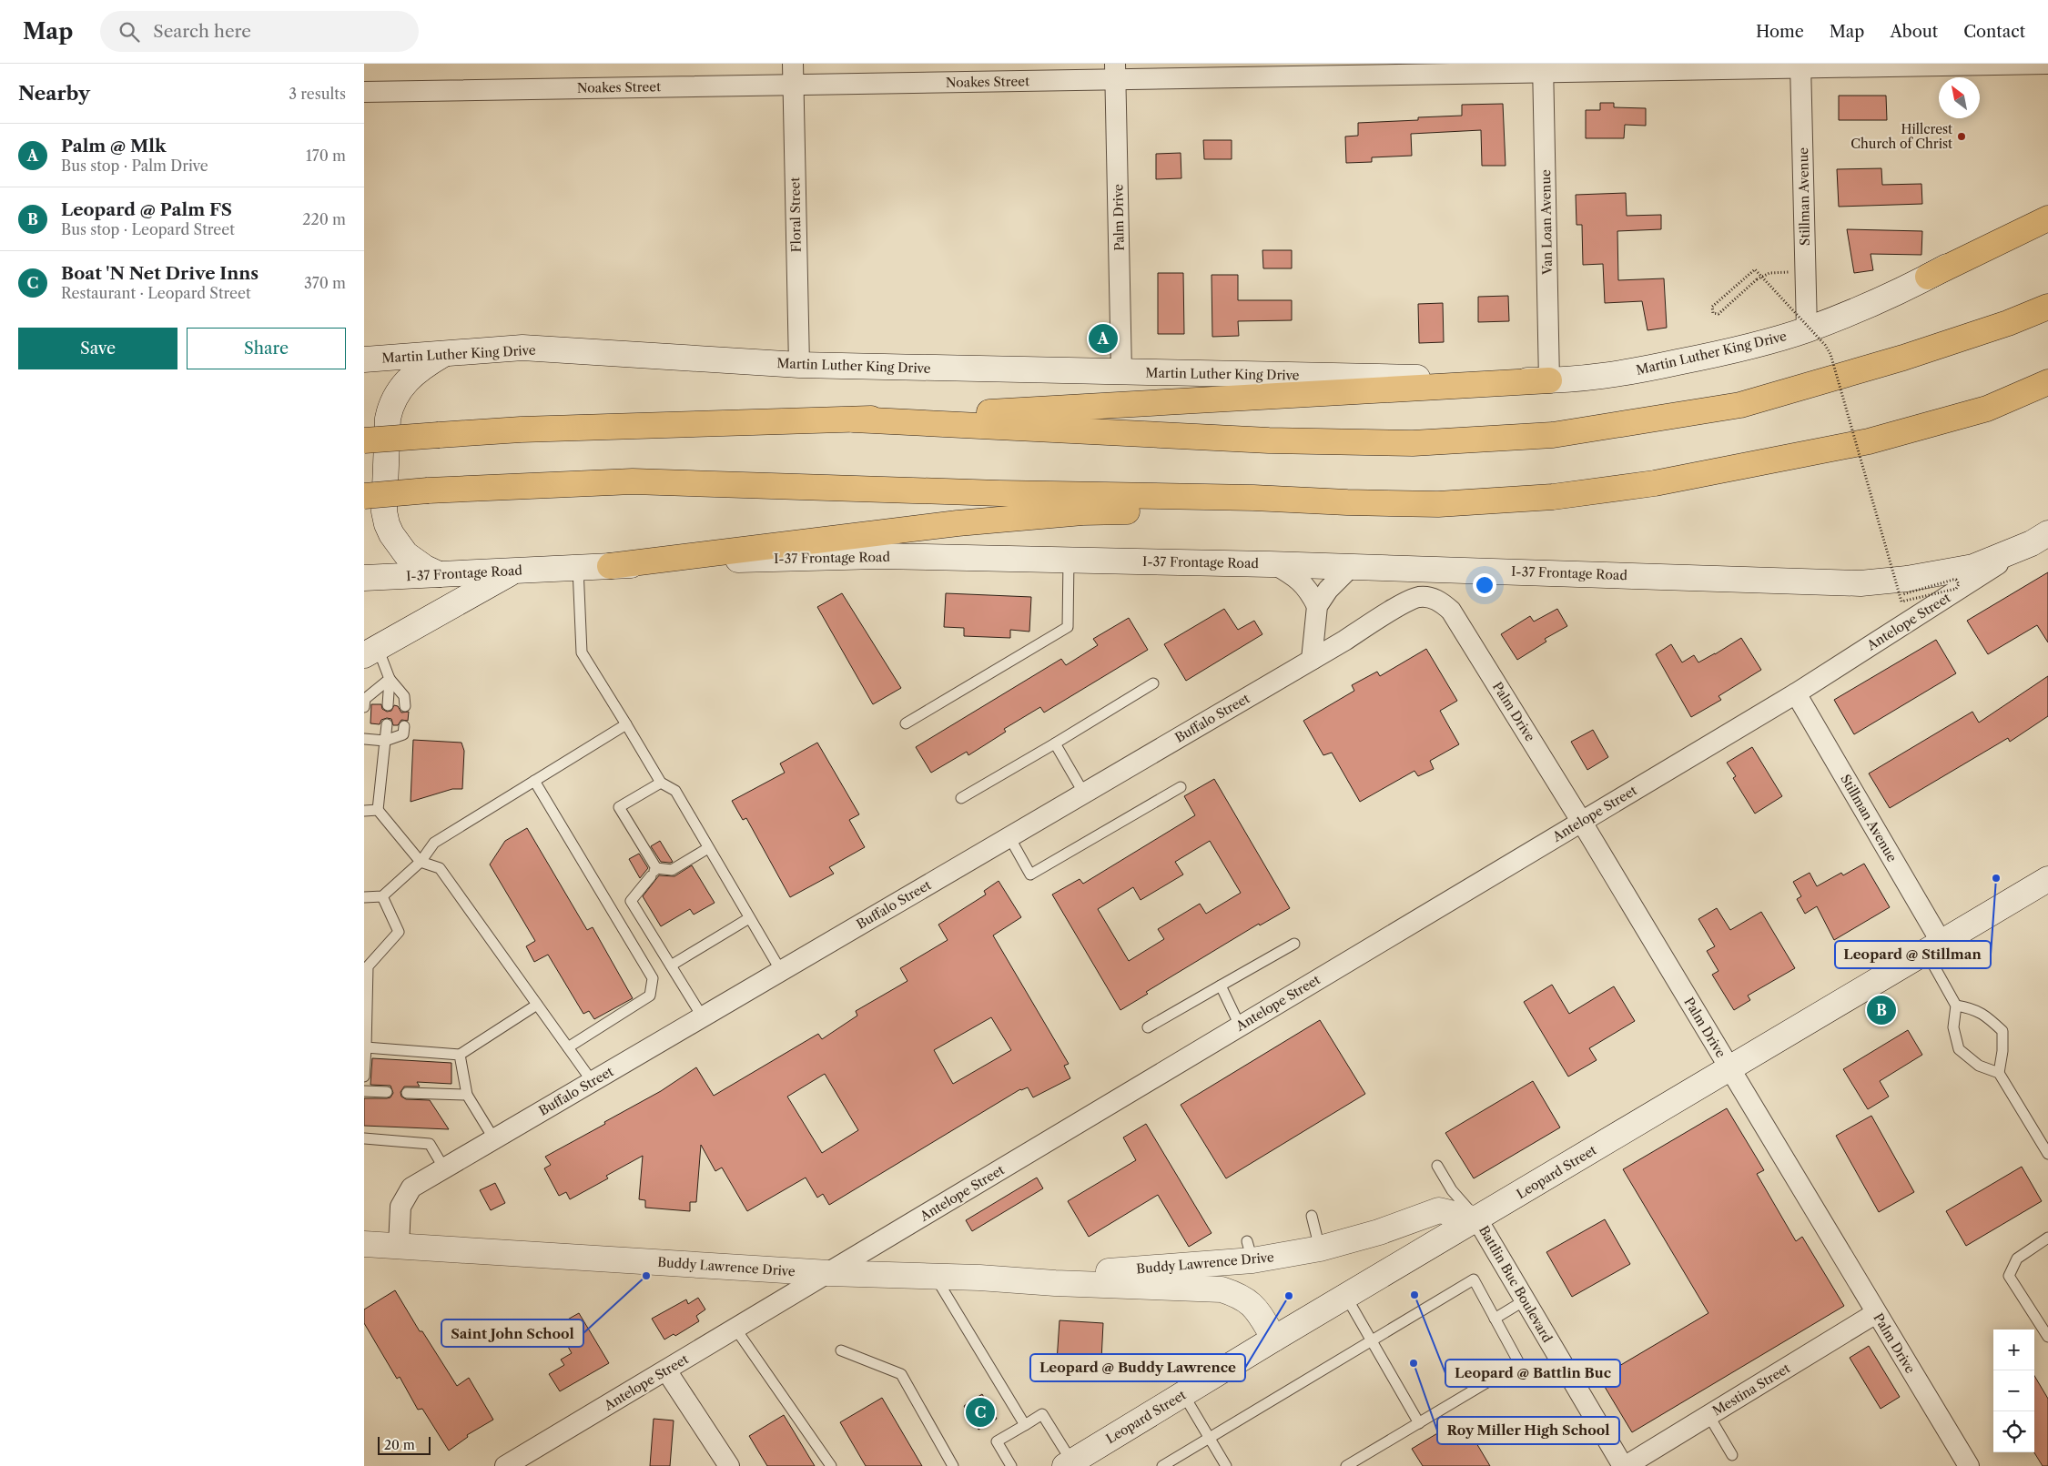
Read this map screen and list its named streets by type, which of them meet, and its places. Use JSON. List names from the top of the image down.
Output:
{
  "streets": {
    "main road": [
      "Martin Luther King Drive",
      "I-37 Frontage Road",
      "Leopard Street",
      "Buddy Lawrence Drive"
    ],
    "street": [
      "Noakes Street",
      "Stillman Avenue",
      "Floral Street",
      "Palm Drive",
      "Van Loan Avenue",
      "Antelope Street",
      "Buffalo Street",
      "Battlin Buc Boulevard",
      "Mestina Street"
    ]
  },
  "crossings": [
    ["Noakes Street", "Stillman Avenue"],
    ["Noakes Street", "Floral Street"],
    ["Noakes Street", "Palm Drive"],
    ["Noakes Street", "Van Loan Avenue"],
    ["Stillman Avenue", "Martin Luther King Drive"],
    ["Stillman Avenue", "Antelope Street"],
    ["Stillman Avenue", "Leopard Street"],
    ["Floral Street", "Martin Luther King Drive"],
    ["Palm Drive", "Martin Luther King Drive"],
    ["Palm Drive", "Antelope Street"],
    ["Palm Drive", "Buffalo Street"],
    ["Palm Drive", "Leopard Street"],
    ["Palm Drive", "Mestina Street"],
    ["Van Loan Avenue", "Martin Luther King Drive"],
    ["I-37 Frontage Road", "Antelope Street"],
    ["Antelope Street", "Buddy Lawrence Drive"],
    ["Buffalo Street", "Buddy Lawrence Drive"],
    ["Leopard Street", "Buddy Lawrence Drive"],
    ["Leopard Street", "Battlin Buc Boulevard"],
    ["Buddy Lawrence Drive", "Battlin Buc Boulevard"],
    ["Battlin Buc Boulevard", "Mestina Street"]
  ],
  "places": [
    "Hillcrest Church of Christ",
    "Leopard @ Stillman",
    "Saint John School",
    "Leopard @ Battlin Buc",
    "Leopard @ Buddy Lawrence",
    "Roy Miller High School"
  ],
  "scale_bar": "20 m",
  "north": "top left",
  "page": {
    "header": "Map",
    "search": "Search here",
    "nav": [
      "Home",
      "Map",
      "About",
      "Contact"
    ],
    "heading": ["Nearby", "3 results"],
    "list": [
      {
        "mark": "A",
        "name": "Palm @ Mlk",
        "note": "Bus stop · Palm Drive",
        "value": "170 m"
      },
      {
        "mark": "B",
        "name": "Leopard @ Palm FS",
        "note": "Bus stop · Leopard Street",
        "value": "220 m"
      },
      {
        "mark": "C",
        "name": "Boat 'N Net Drive Inns",
        "note": "Restaurant · Leopard Street",
        "value": "370 m"
      }
    ],
    "buttons": ["Save", "Share"],
    "pins": ["A", "B", "C"],
    "map_buttons": ["+", "−"],
    "scale": "20 m"
  }
}
